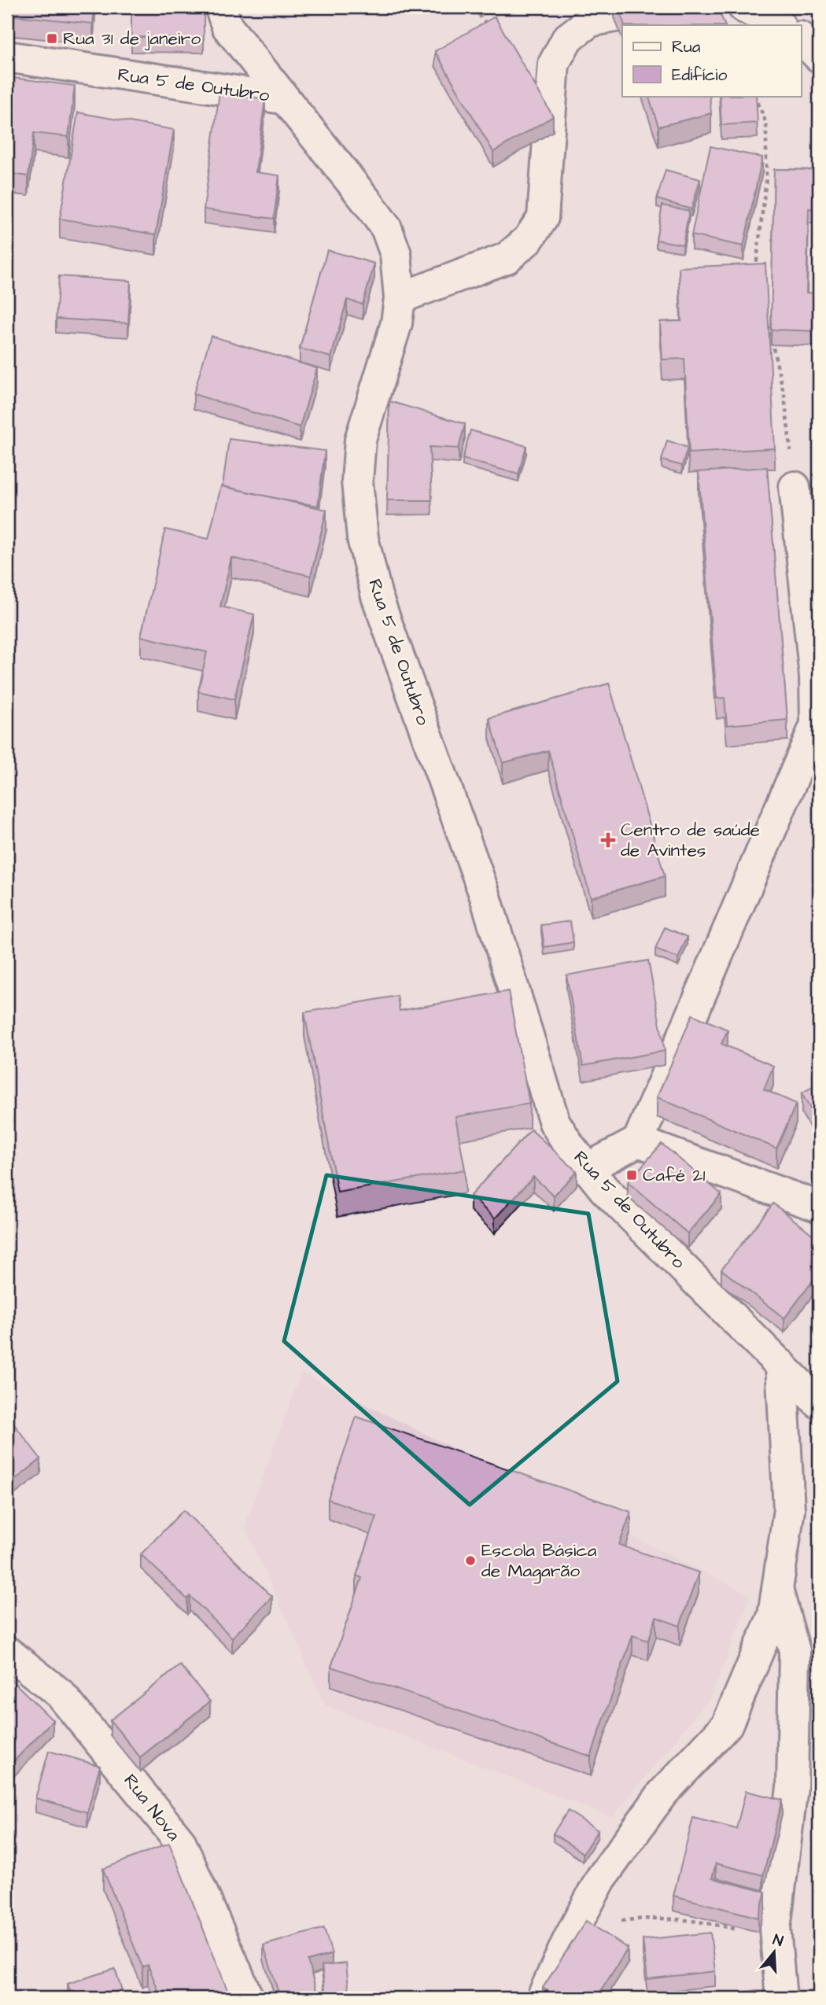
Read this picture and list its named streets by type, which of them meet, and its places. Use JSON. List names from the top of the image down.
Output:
{
  "streets": {
    "street": ["Rua 5 de Outubro", "Rua Nova"]
  },
  "places": {
    "transit": ["Rua 31 de janeiro", "Café 21"],
    "health": ["Centro de saúde de Avintes"],
    "other": ["Escola Básica de Magarão"]
  },
  "legend": ["Rua", "Edifício"],
  "north": "top"
}
